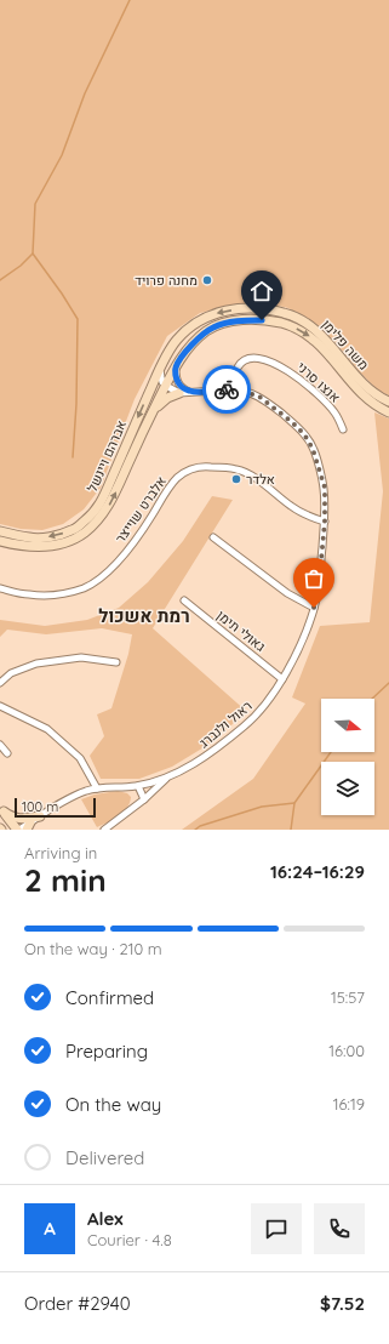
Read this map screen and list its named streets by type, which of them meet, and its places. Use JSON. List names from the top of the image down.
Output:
{
  "streets": {
    "main road": ["משה פלימן", "אברהם ויינשל"],
    "street": [
      "אנצו סרני",
      "אלברט שוייצר",
      "גאולי תימן",
      "ראול ולנברג"
    ]
  },
  "crossings": [
    ["משה פלימן", "אברהם ויינשל"],
    ["אנצו סרני", "ראול ולנברג"],
    ["אלברט שוייצר", "ראול ולנברג"],
    ["גאולי תימן", "ראול ולנברג"]
  ],
  "districts": ["רמת אשכול"],
  "places": ["מחנה פרויד", "אלדר"],
  "scale_bar": "100 m",
  "north": "right",
  "page": {
    "scale": "100 m",
    "heading": ["2 min", "Arriving in", "16:24–16:29"],
    "panel": [
      "Alex",
      "Courier · 4.8",
      "Order #2940",
      "$7.52"
    ],
    "bar": "On the way · 210 m",
    "list": [
      ["Confirmed", "15:57"],
      ["Preparing", "16:00"],
      ["On the way", "16:19"],
      "Delivered"
    ],
    "round": "A"
  }
}
